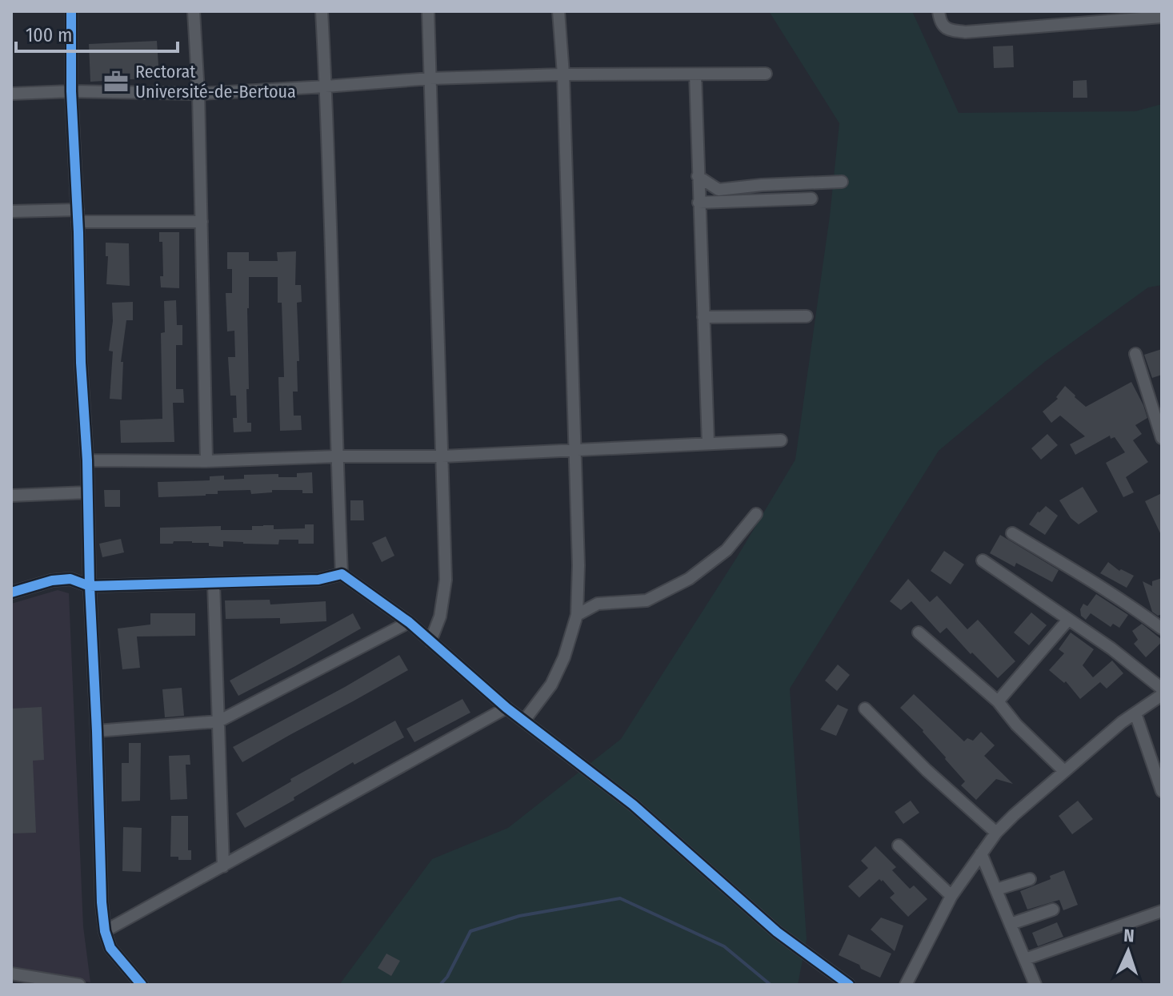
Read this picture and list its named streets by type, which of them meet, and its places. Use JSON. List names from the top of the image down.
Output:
{
  "places": {
    "office": ["Rectorat Université-de-Bertoua"]
  },
  "scale_bar": "100 m",
  "north": "top"
}
